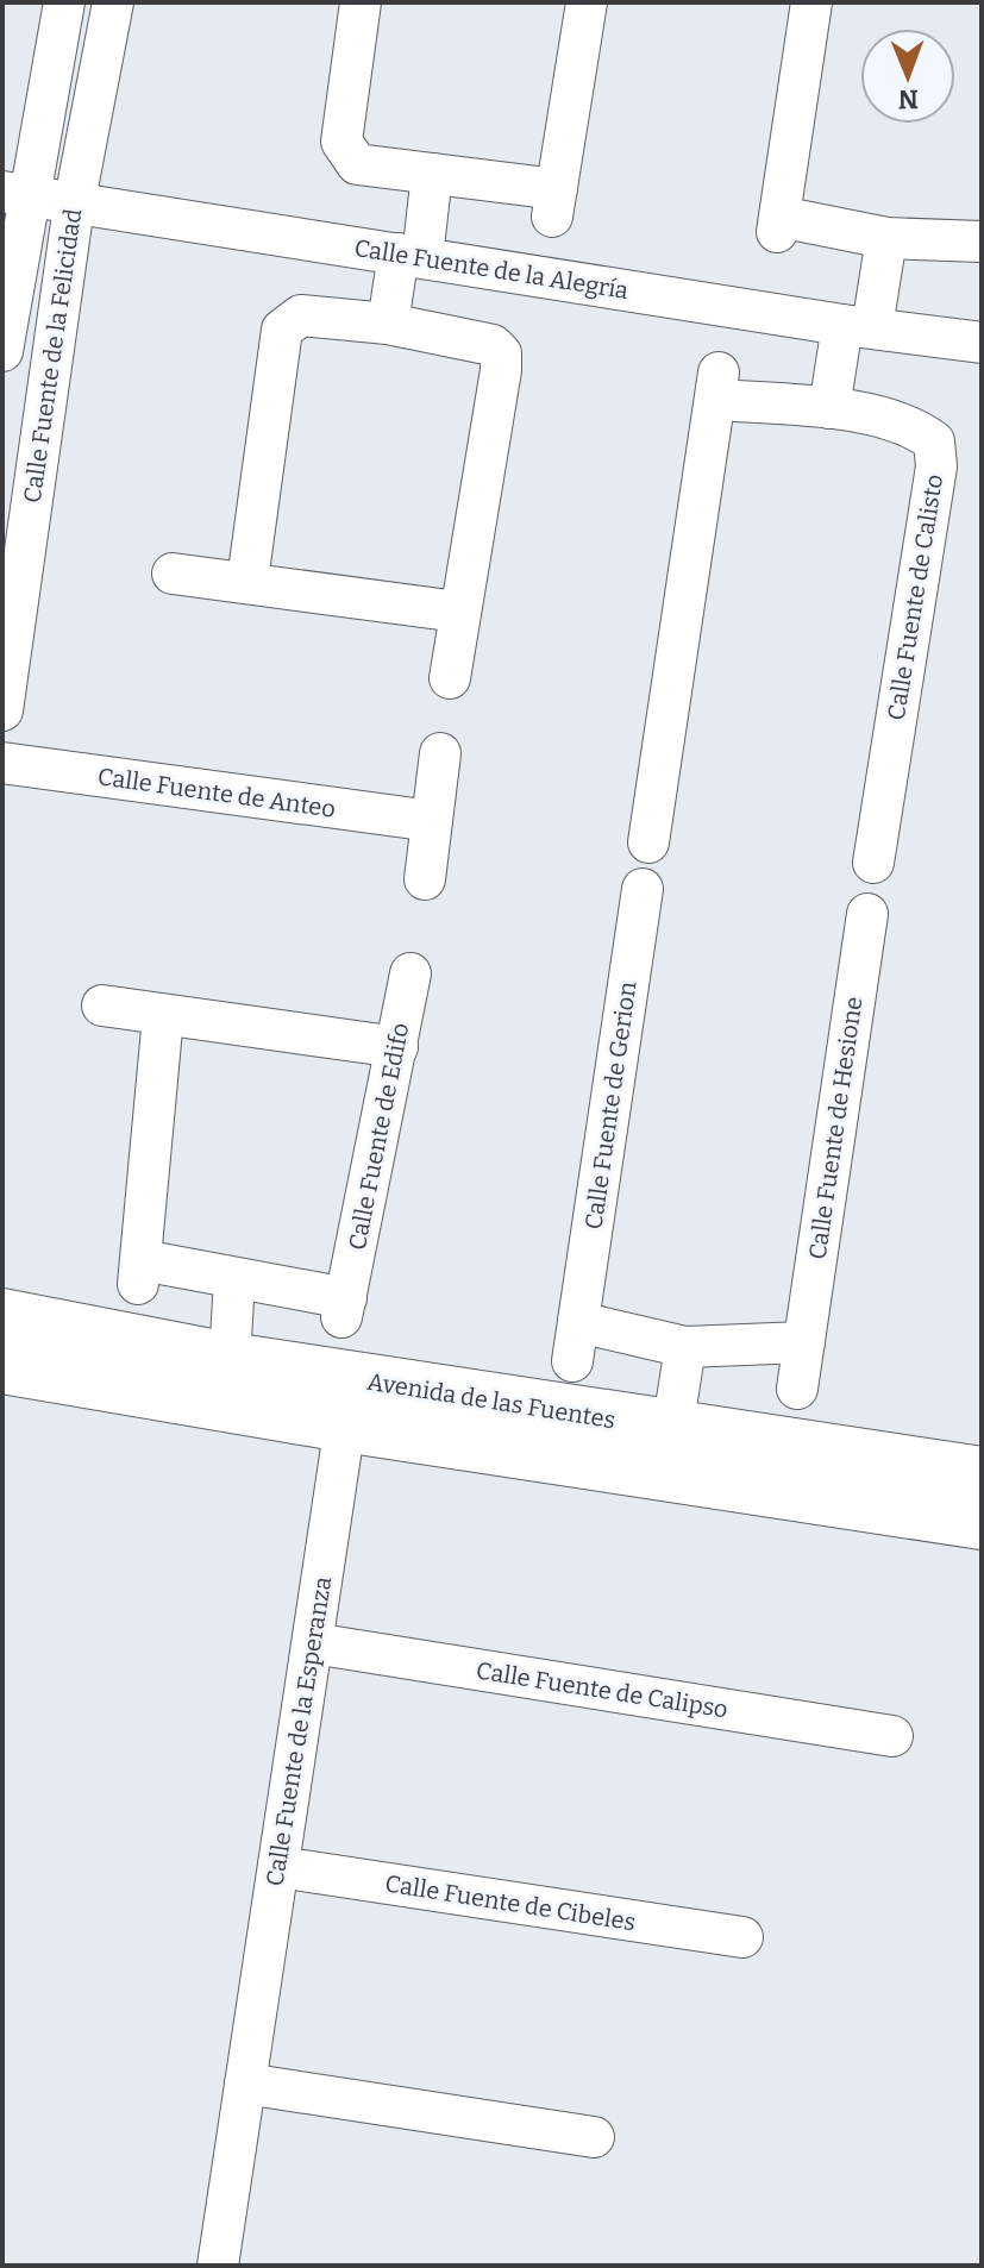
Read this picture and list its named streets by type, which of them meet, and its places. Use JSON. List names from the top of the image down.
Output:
{
  "streets": {
    "street": [
      "Calle Fuente de la Alegría",
      "Calle Fuente de la Felicidad",
      "Calle Fuente de Calisto",
      "Calle Fuente de Anteo",
      "Calle Fuente de Gerion",
      "Calle Fuente de Hesione",
      "Calle Fuente de Edifo",
      "Avenida de las Fuentes",
      "Calle Fuente de Calipso",
      "Calle Fuente de la Esperanza",
      "Calle Fuente de Cibeles"
    ]
  },
  "crossings": [
    ["Calle Fuente de la Alegría", "Calle Fuente de la Felicidad"],
    ["Avenida de las Fuentes", "Calle Fuente de la Esperanza"],
    ["Calle Fuente de Calipso", "Calle Fuente de la Esperanza"],
    ["Calle Fuente de la Esperanza", "Calle Fuente de Cibeles"]
  ],
  "north": "bottom"
}
